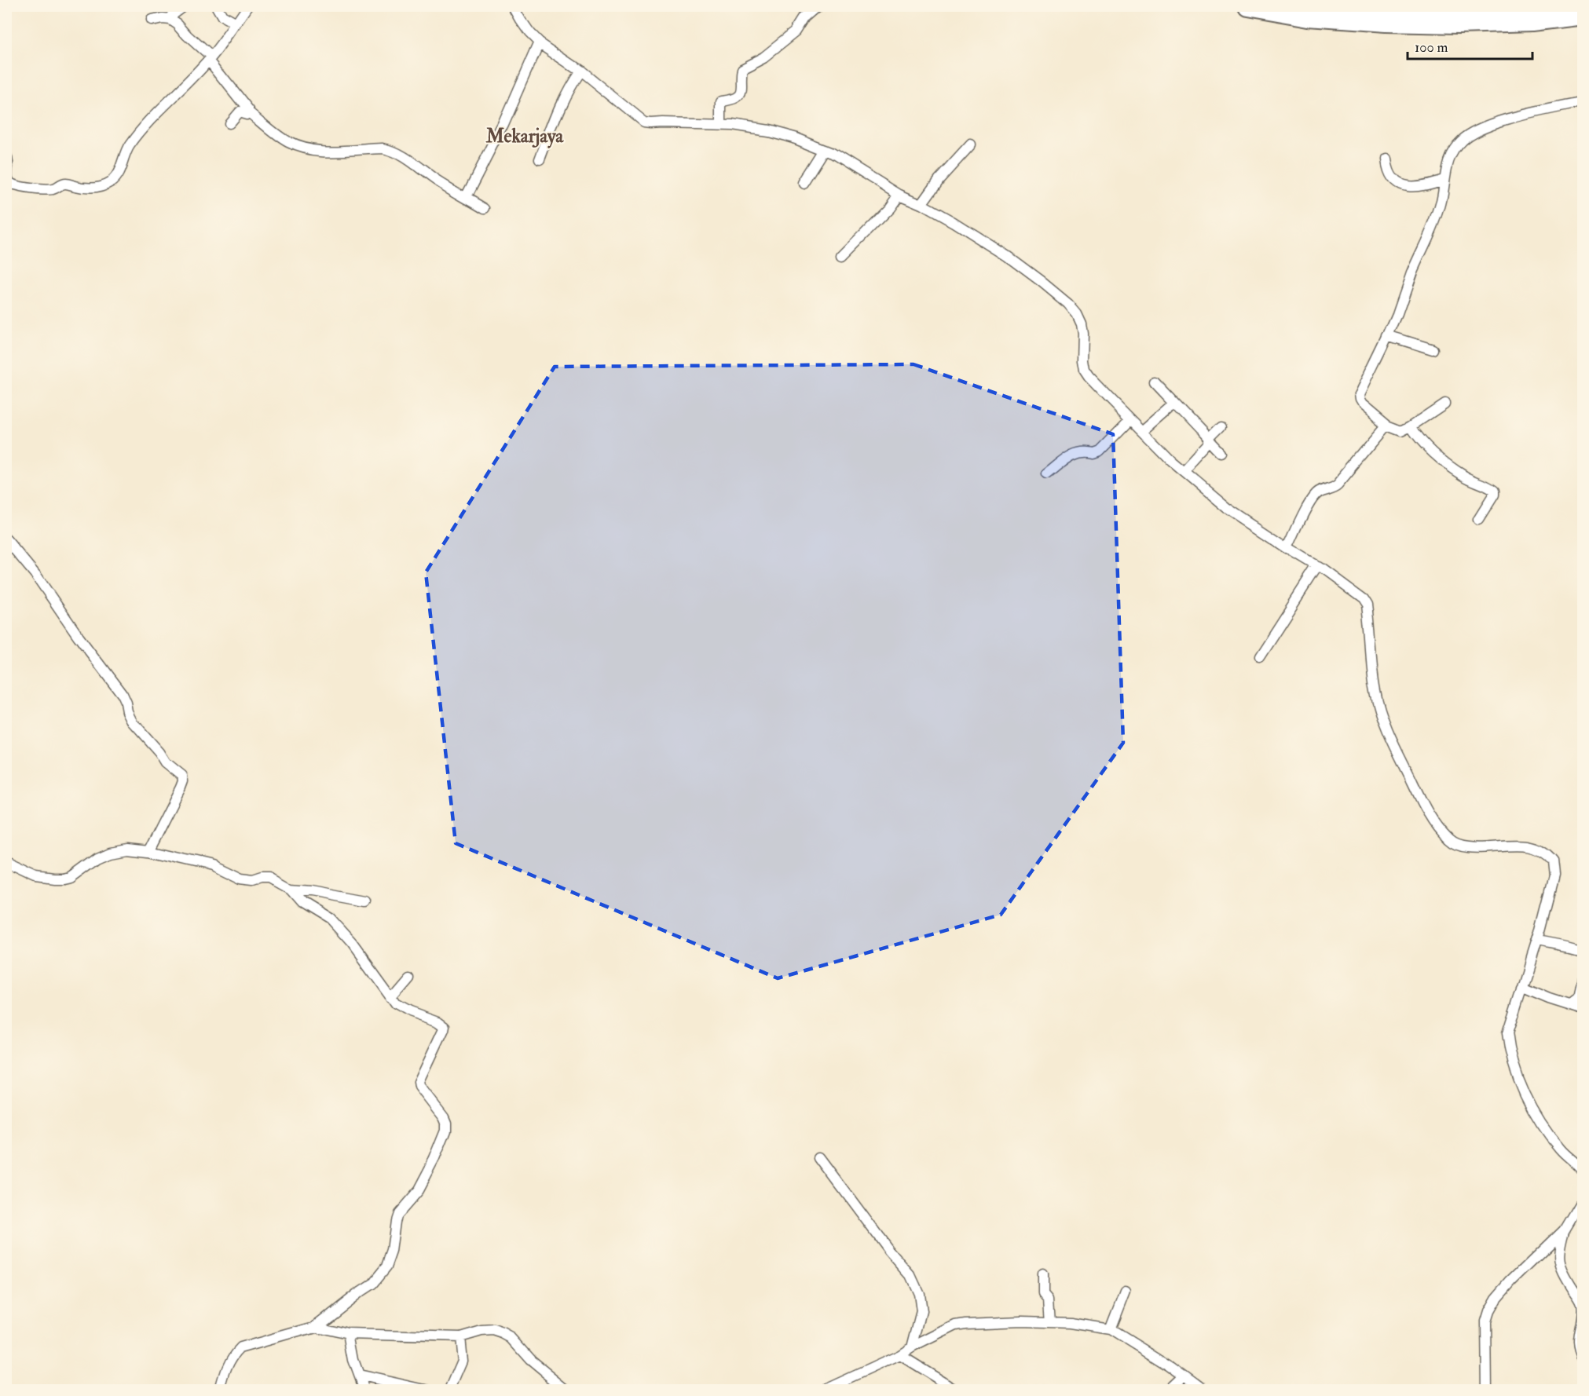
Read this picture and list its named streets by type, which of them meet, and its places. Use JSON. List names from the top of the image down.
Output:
{
  "districts": ["Mekarjaya"],
  "scale_bar": "100 m"
}
